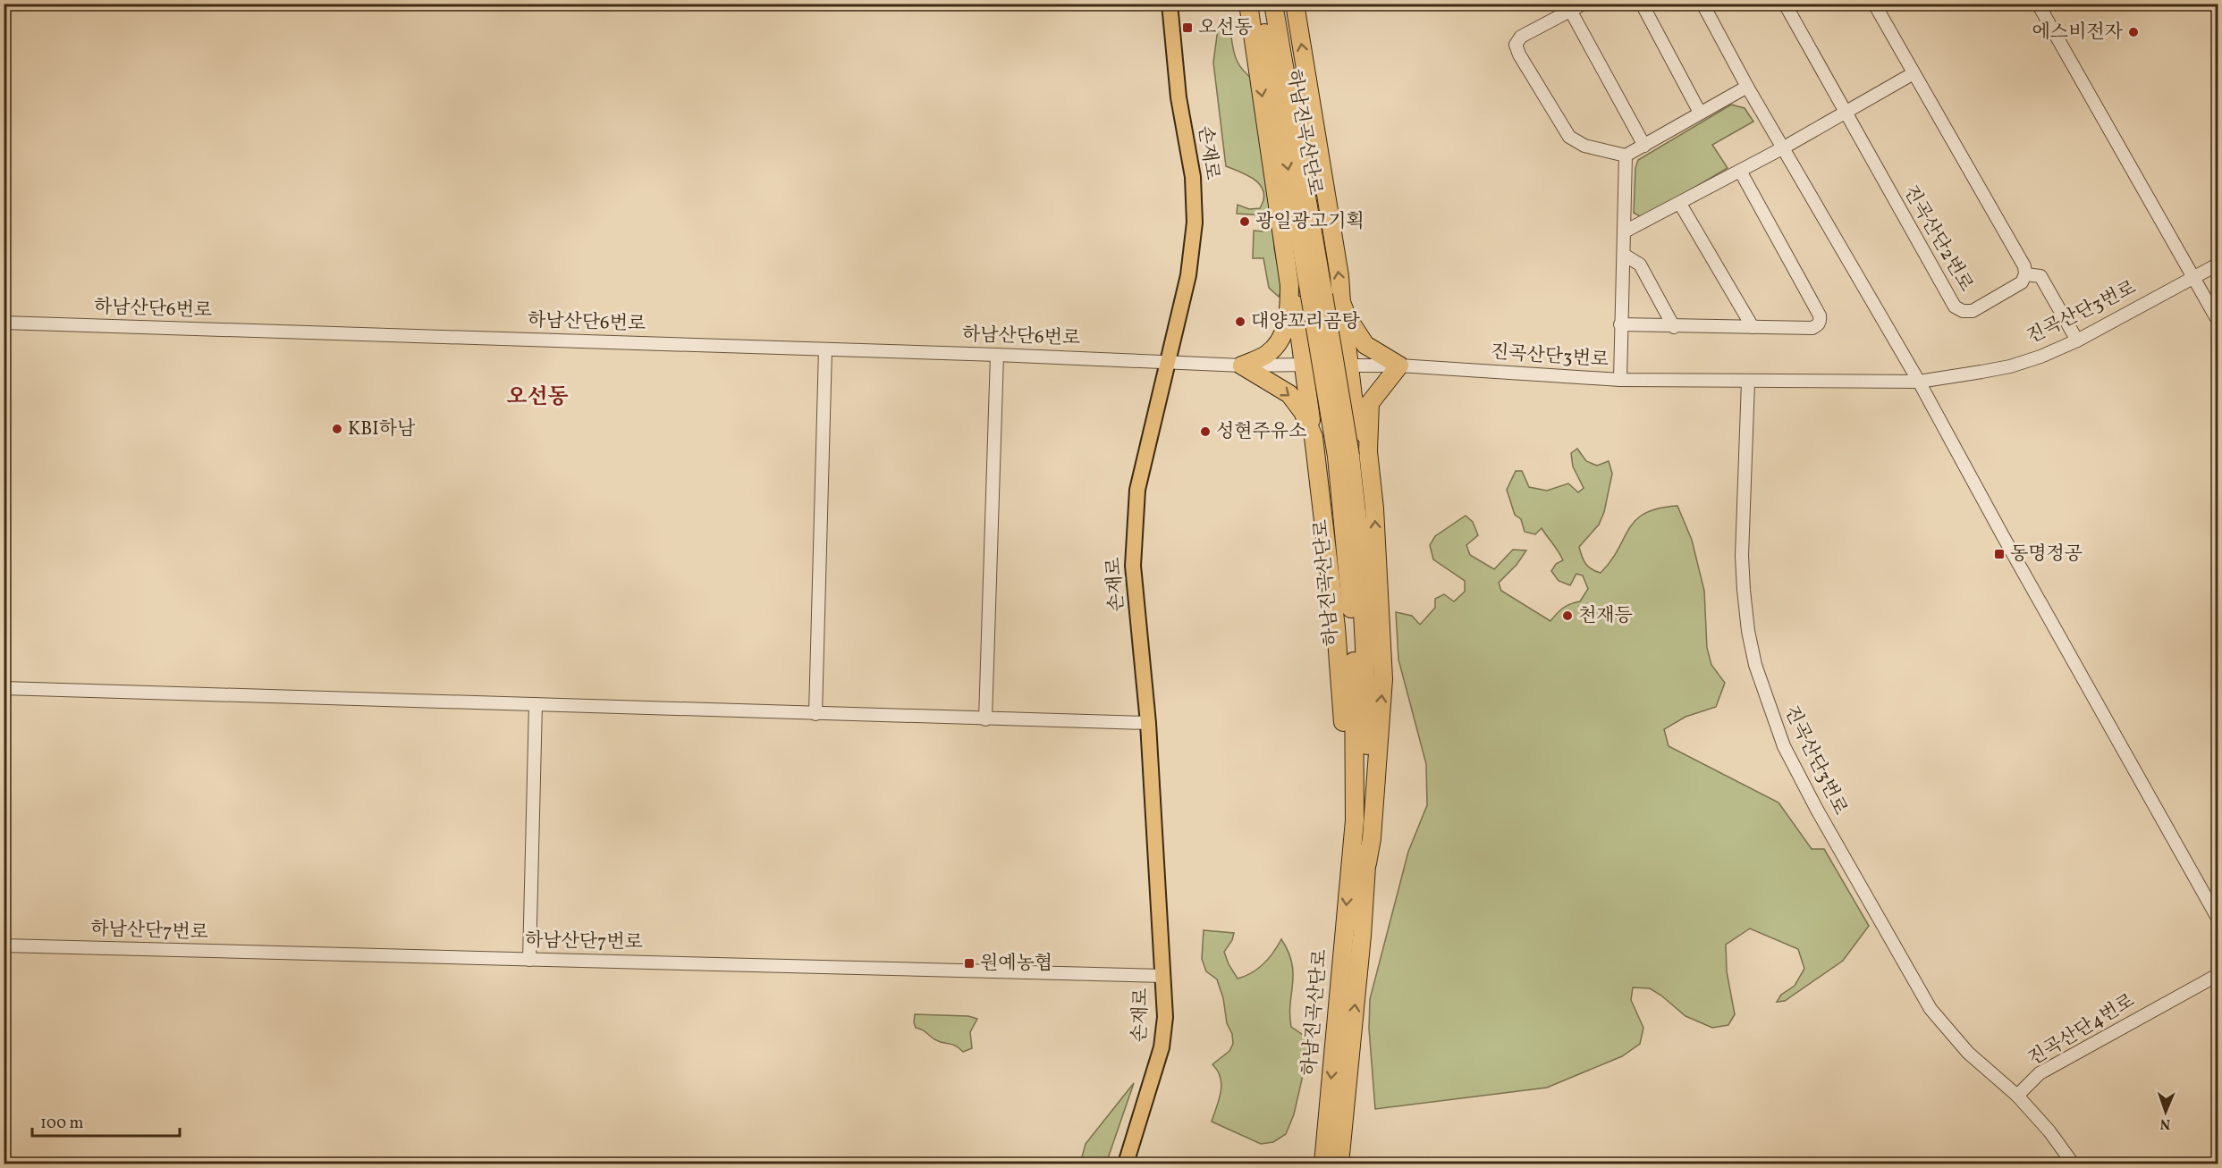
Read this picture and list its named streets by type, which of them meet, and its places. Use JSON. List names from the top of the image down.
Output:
{
  "streets": {
    "highway": ["하남진곡산단로"],
    "main road": ["손재로"],
    "street": [
      "진곡산단2번로",
      "하남산단6번로",
      "진곡산단3번로",
      "하남산단7번로",
      "진곡산단4번로"
    ]
  },
  "crossings": [
    ["손재로", "하남산단6번로"],
    ["손재로", "하남산단7번로"],
    ["하남산단6번로", "진곡산단3번로"],
    ["진곡산단3번로", "진곡산단4번로"]
  ],
  "districts": ["오선동"],
  "places": {
    "transit": ["오선동", "동명정공", "원예농협"],
    "other": [
      "에스비전자",
      "광일광고기획",
      "대양꼬리곰탕",
      "KBI하남",
      "성현주유소",
      "천재등"
    ]
  },
  "scale_bar": "100 m",
  "north": "bottom"
}
